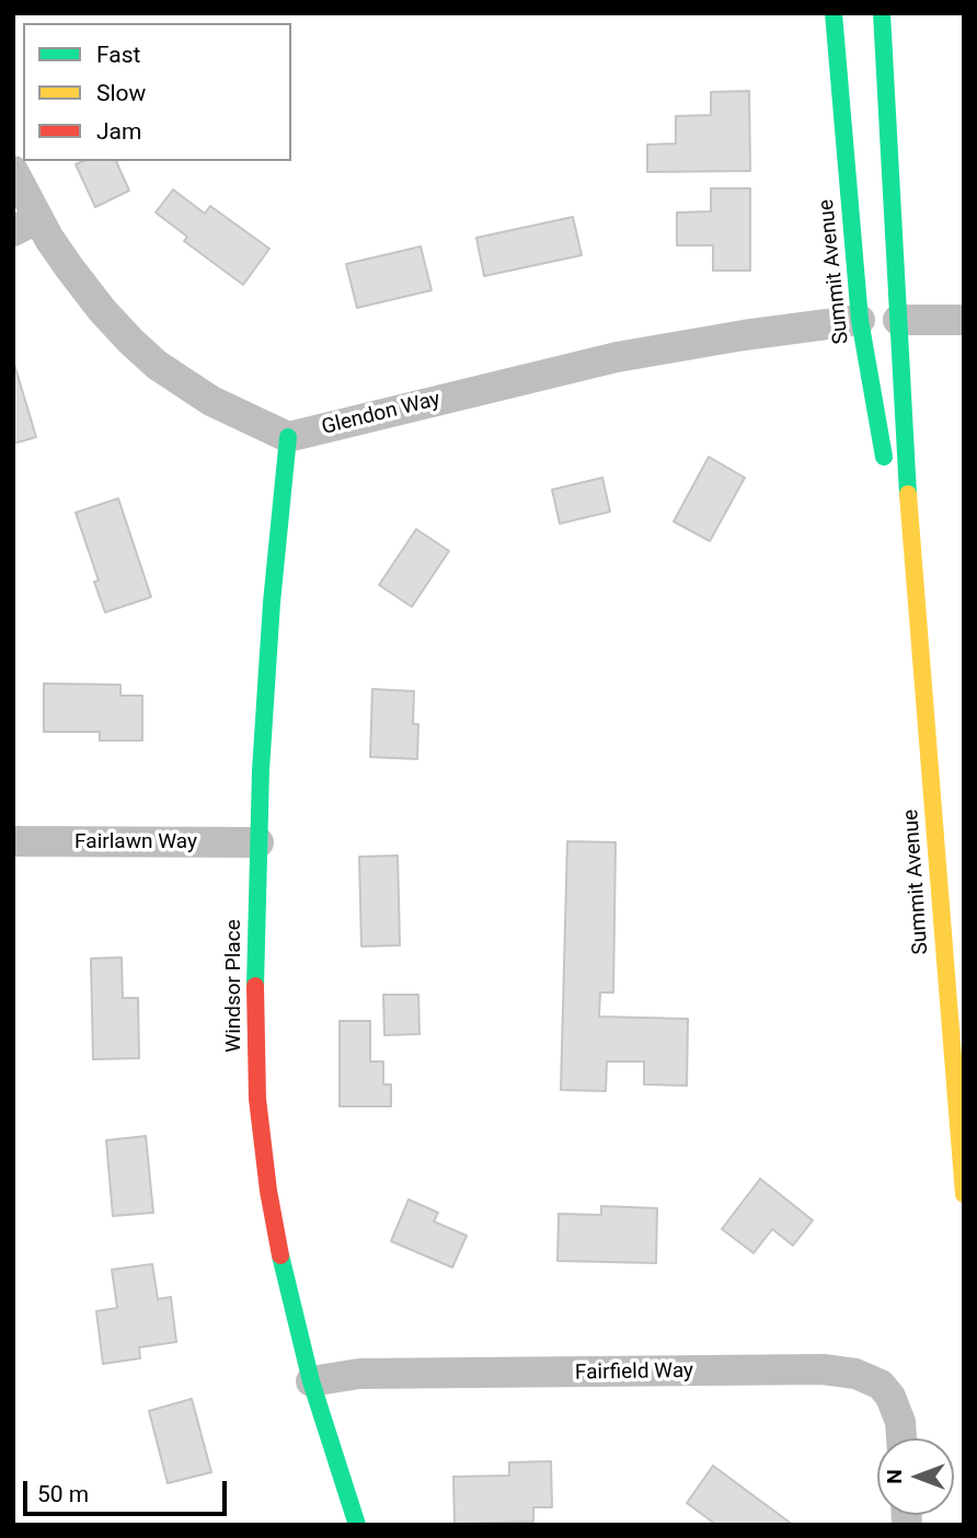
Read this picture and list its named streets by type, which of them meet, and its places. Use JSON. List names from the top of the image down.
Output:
{
  "streets": {
    "main road": ["Summit Avenue", "Windsor Place"],
    "street": ["Glendon Way", "Fairlawn Way", "Fairfield Way"]
  },
  "crossings": [
    ["Summit Avenue", "Glendon Way"],
    ["Glendon Way", "Windsor Place"],
    ["Fairlawn Way", "Windsor Place"],
    ["Windsor Place", "Fairfield Way"]
  ],
  "legend": ["Fast", "Slow", "Jam"],
  "scale_bar": "50 m",
  "north": "left"
}
